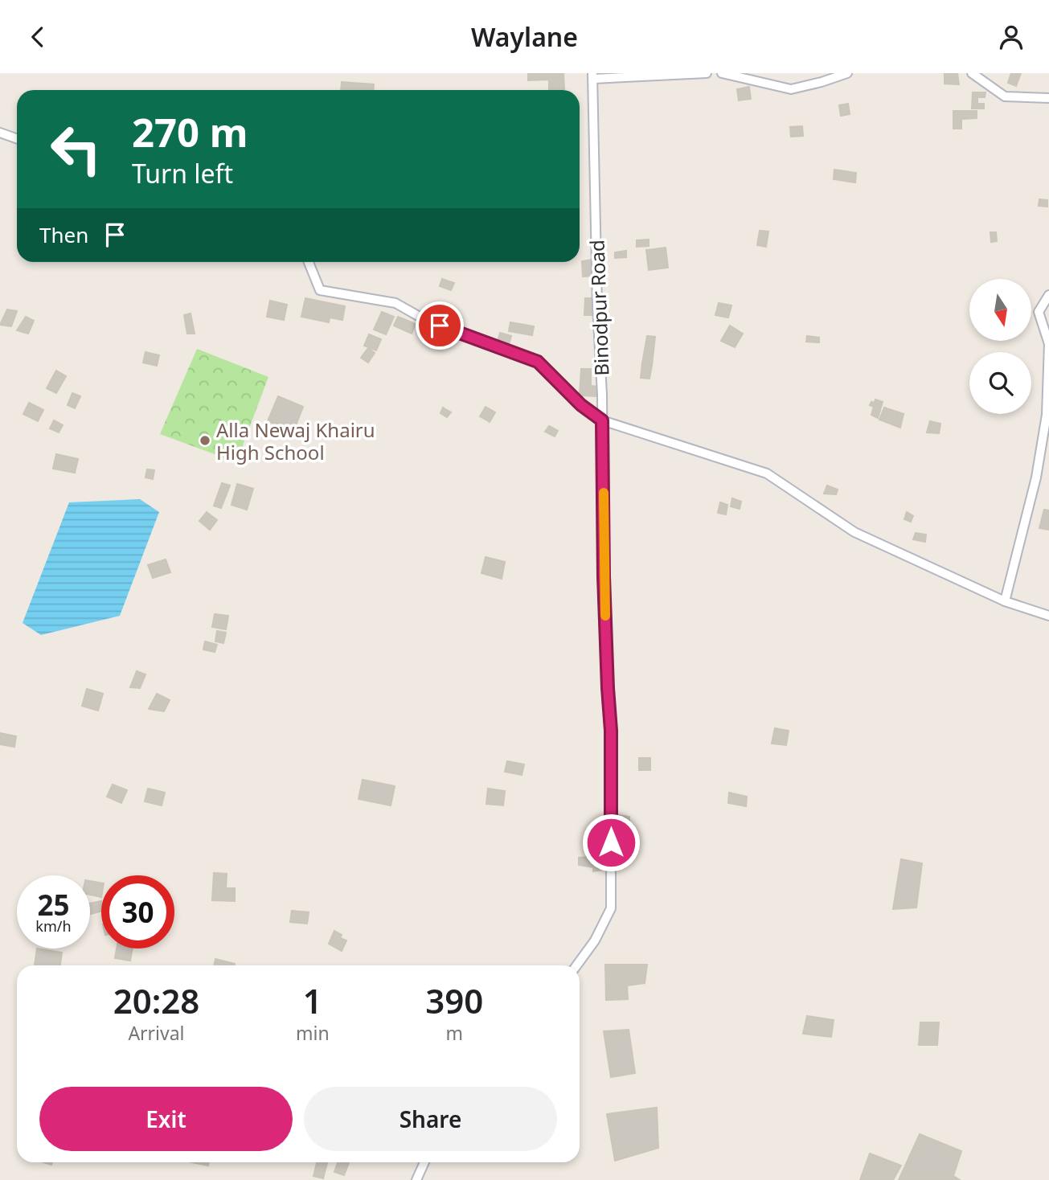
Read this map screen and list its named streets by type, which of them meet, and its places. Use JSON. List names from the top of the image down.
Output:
{
  "streets": {
    "street": ["Binodpur Road"]
  },
  "places": ["Alla Newaj Khairu High School"],
  "north": "bottom",
  "page": {
    "header": "Waylane",
    "turn": ["270 m", "Turn left"],
    "then": "Then",
    "speed": "25 km/h",
    "limit": "30",
    "eta": [
      "20:28",
      "Arrival",
      "1",
      "min",
      "390",
      "m"
    ],
    "buttons": ["Exit", "Share"]
  }
}
